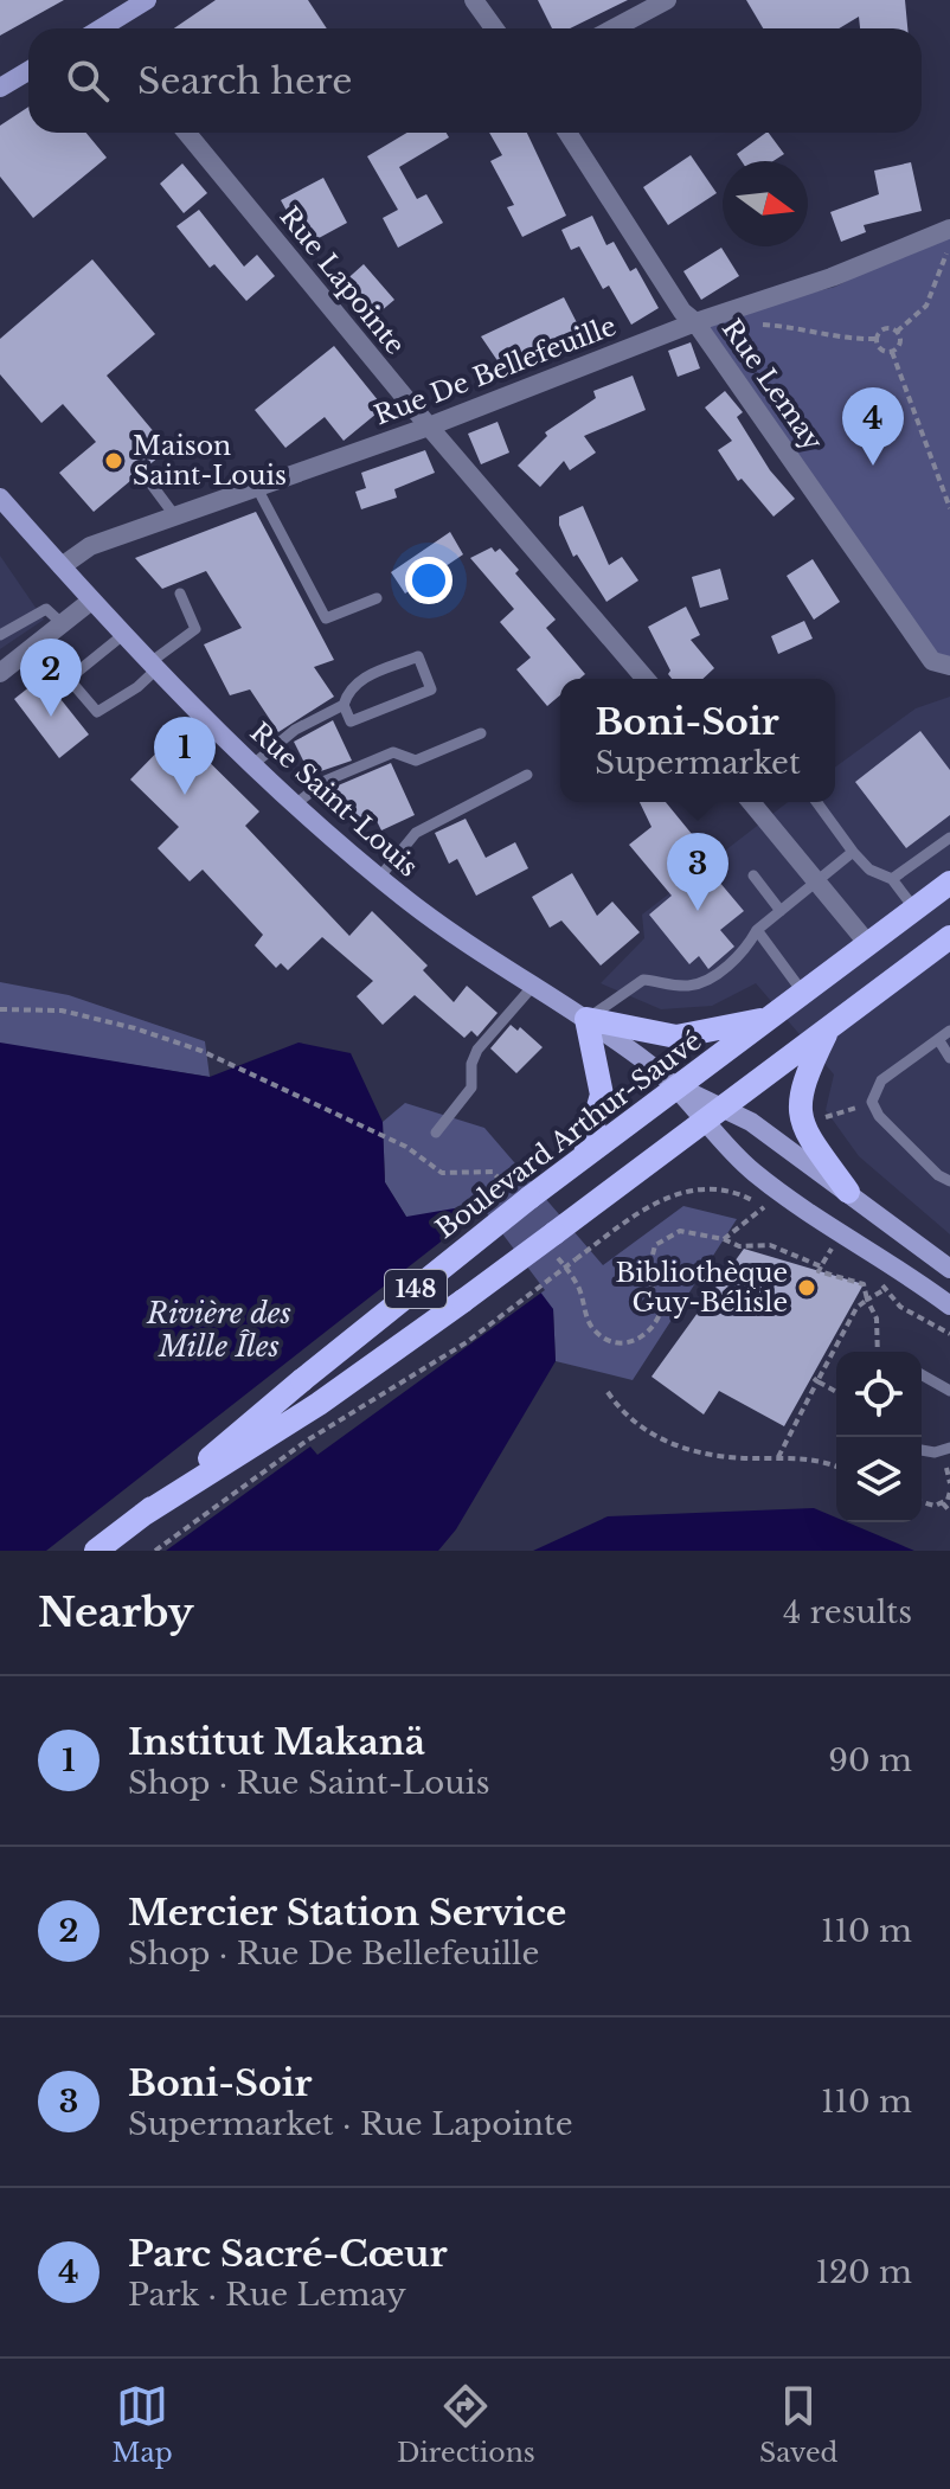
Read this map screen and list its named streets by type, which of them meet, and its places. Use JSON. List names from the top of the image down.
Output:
{
  "streets": {
    "main road": ["Rue Saint-Louis", "Boulevard Arthur-Sauvé", "148"],
    "street": ["Rue Lapointe", "Rue De Bellefeuille", "Rue Lemay"]
  },
  "crossings": [
    ["Rue Lapointe", "Rue De Bellefeuille"],
    ["Rue De Bellefeuille", "Rue Lemay"],
    ["Rue De Bellefeuille", "Rue Saint-Louis"],
    ["Rue Saint-Louis", "Boulevard Arthur-Sauvé"]
  ],
  "water": ["Rivière des Mille Îles"],
  "places": ["Maison Saint-Louis", "Bibliothèque Guy-Bélisle"],
  "north": "right",
  "page": {
    "search": "Search here",
    "pins": [
      "4",
      "2",
      "1",
      "3"
    ],
    "popup": ["Boni-Soir", "Supermarket"],
    "heading": ["Nearby", "4 results"],
    "list": [
      {
        "mark": "1",
        "name": "Institut Makanä",
        "note": "Shop · Rue Saint-Louis",
        "value": "90 m"
      },
      {
        "mark": "2",
        "name": "Mercier Station Service",
        "note": "Shop · Rue De Bellefeuille",
        "value": "110 m"
      },
      {
        "mark": "3",
        "name": "Boni-Soir",
        "note": "Supermarket · Rue Lapointe",
        "value": "110 m"
      },
      {
        "mark": "4",
        "name": "Parc Sacré-Cœur",
        "note": "Park · Rue Lemay",
        "value": "120 m"
      }
    ],
    "nav": ["Map", "Directions", "Saved"]
  }
}
